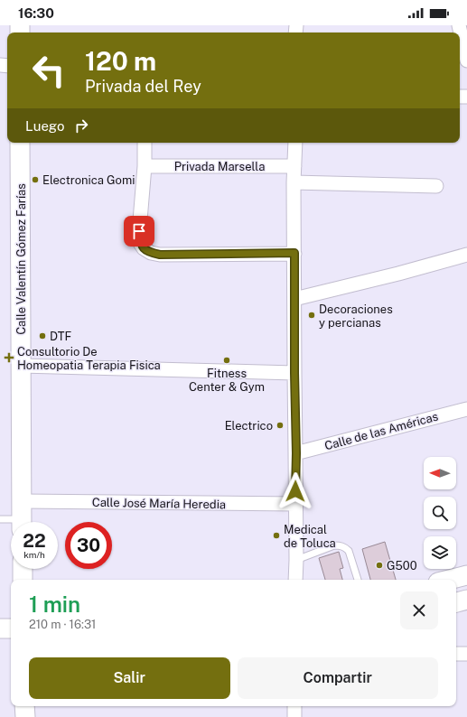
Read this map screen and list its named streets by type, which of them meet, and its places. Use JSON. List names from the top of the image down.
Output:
{
  "streets": {
    "main road": ["Calle Valentín Gómez Farías"],
    "street": ["Privada Marsella", "Calle de las Américas", "Calle José María Heredia"]
  },
  "crossings": [
    ["Calle Valentín Gómez Farías", "Calle José María Heredia"]
  ],
  "places": {
    "other": [
      "Electronica Gomi",
      "Decoraciones y percianas",
      "DTF",
      "Fitness Center & Gym",
      "Electrico",
      "Medical de Toluca",
      "G500"
    ],
    "health": ["Consultorio De Homeopatia Terapia Fisica"]
  },
  "north": "left",
  "page": {
    "status": "16:30",
    "turn": ["120 m", "Privada del Rey"],
    "then": "Luego",
    "speed": "22 km/h",
    "limit": "30",
    "heading": ["1 min", "210 m · 16:31"],
    "buttons": ["Salir", "Compartir"]
  }
}
